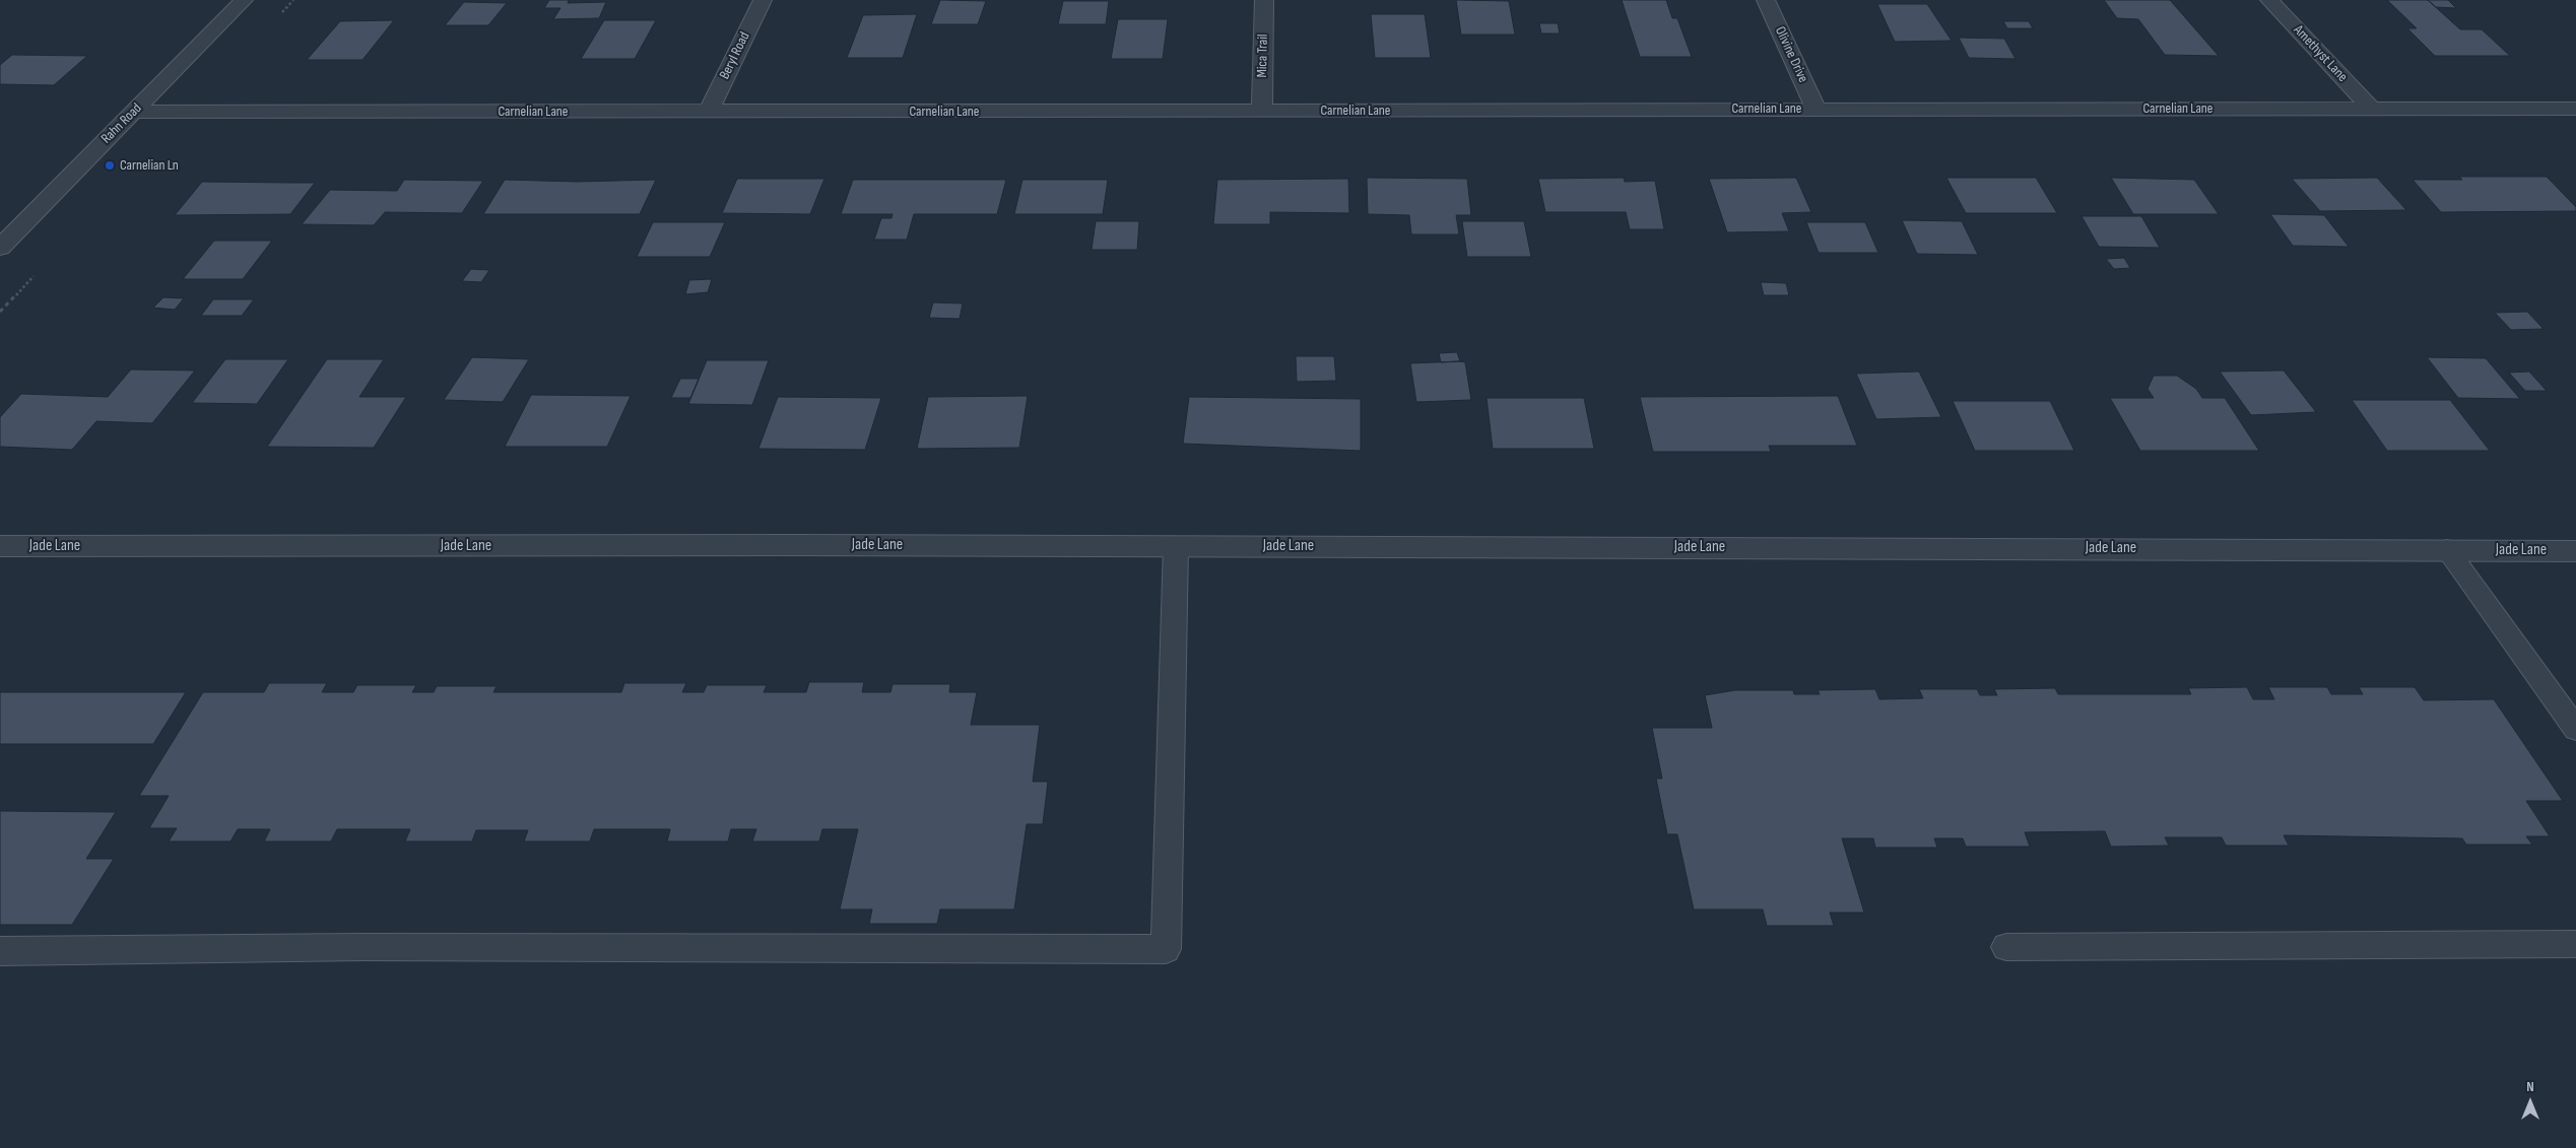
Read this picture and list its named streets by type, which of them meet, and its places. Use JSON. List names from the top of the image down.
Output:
{
  "streets": {
    "street": [
      "Amethyst Lane",
      "Olivine Drive",
      "Beryl Road",
      "Mica Trail",
      "Carnelian Lane",
      "Rahn Road",
      "Jade Lane"
    ]
  },
  "crossings": [
    ["Amethyst Lane", "Carnelian Lane"],
    ["Olivine Drive", "Carnelian Lane"],
    ["Beryl Road", "Carnelian Lane"],
    ["Mica Trail", "Carnelian Lane"],
    ["Carnelian Lane", "Rahn Road"]
  ],
  "places": ["Carnelian Ln"],
  "north": "top"
}
